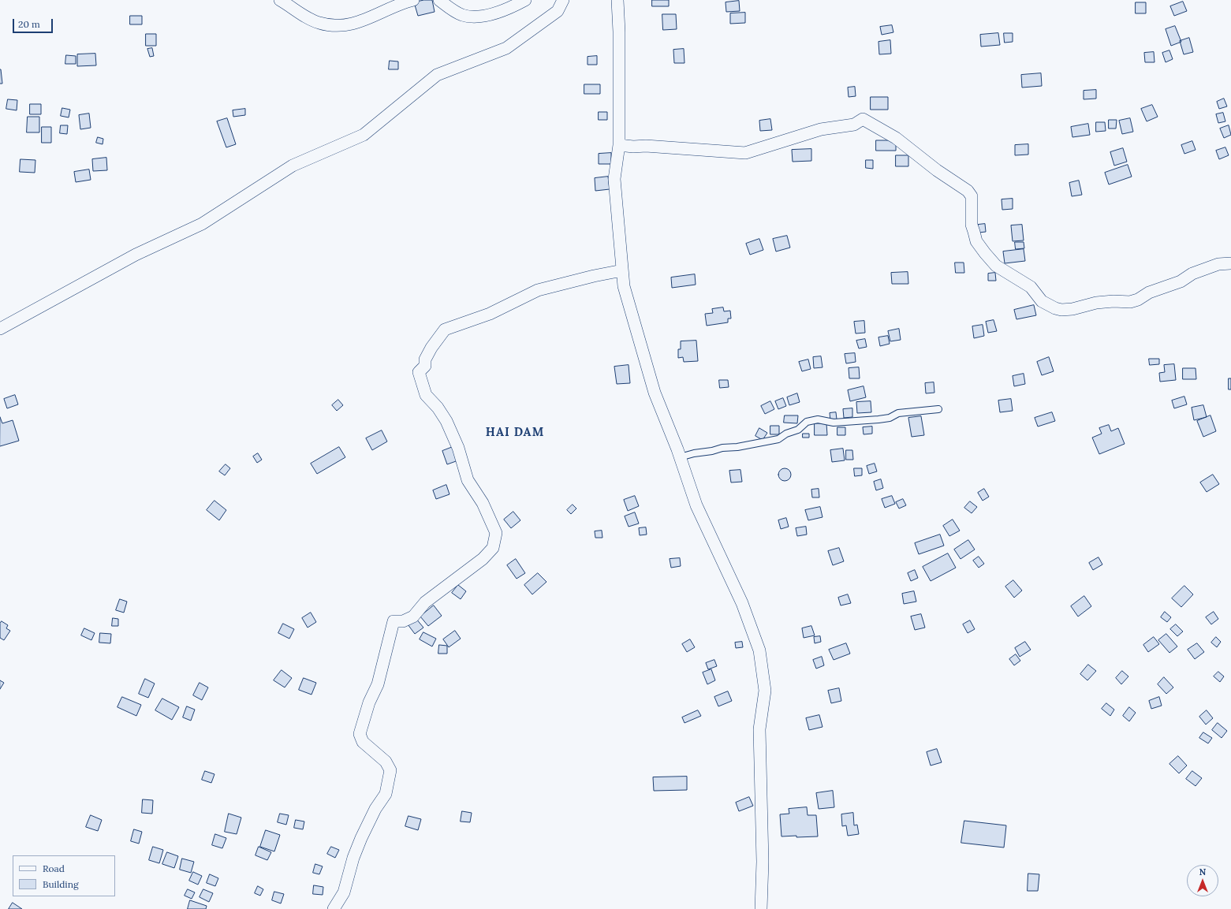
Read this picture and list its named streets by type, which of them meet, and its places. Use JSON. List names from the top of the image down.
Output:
{
  "districts": ["HAI DAM"],
  "legend": ["Road", "Building"],
  "scale_bar": "20 m",
  "north": "top"
}
